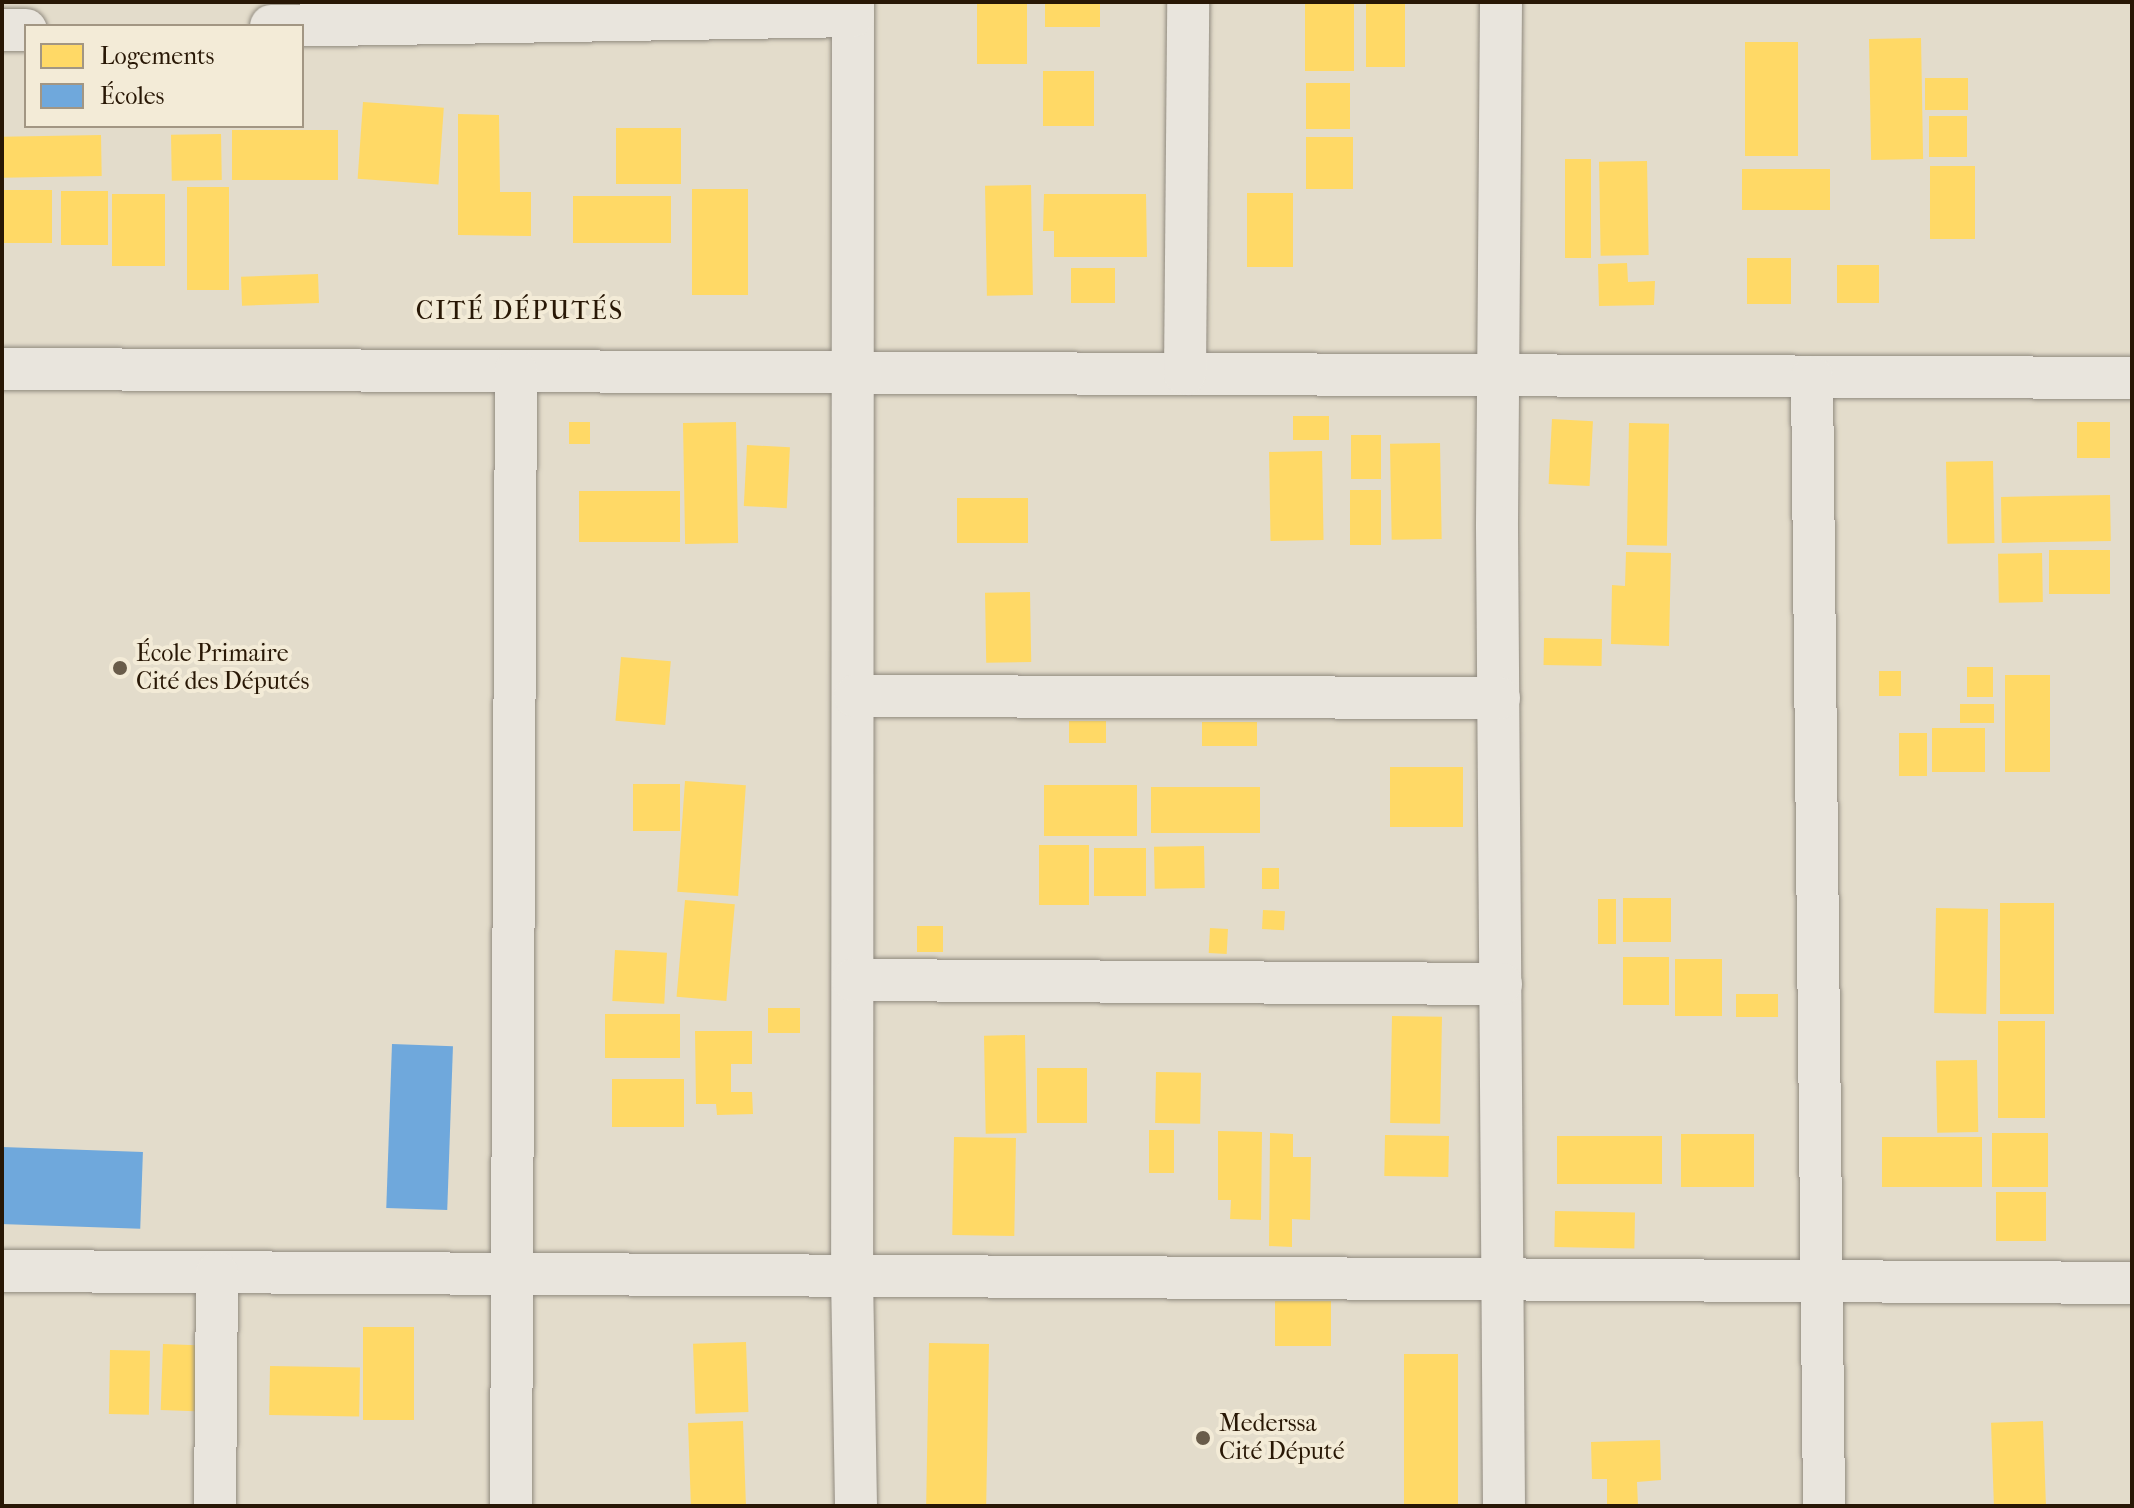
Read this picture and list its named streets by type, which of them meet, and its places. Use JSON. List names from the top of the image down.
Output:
{
  "districts": ["CITÉ DÉPUTÉS"],
  "places": ["École Primaire Cité des Députés", "Mederssa Cité Député"],
  "legend": ["Logements", "Écoles"]
}
